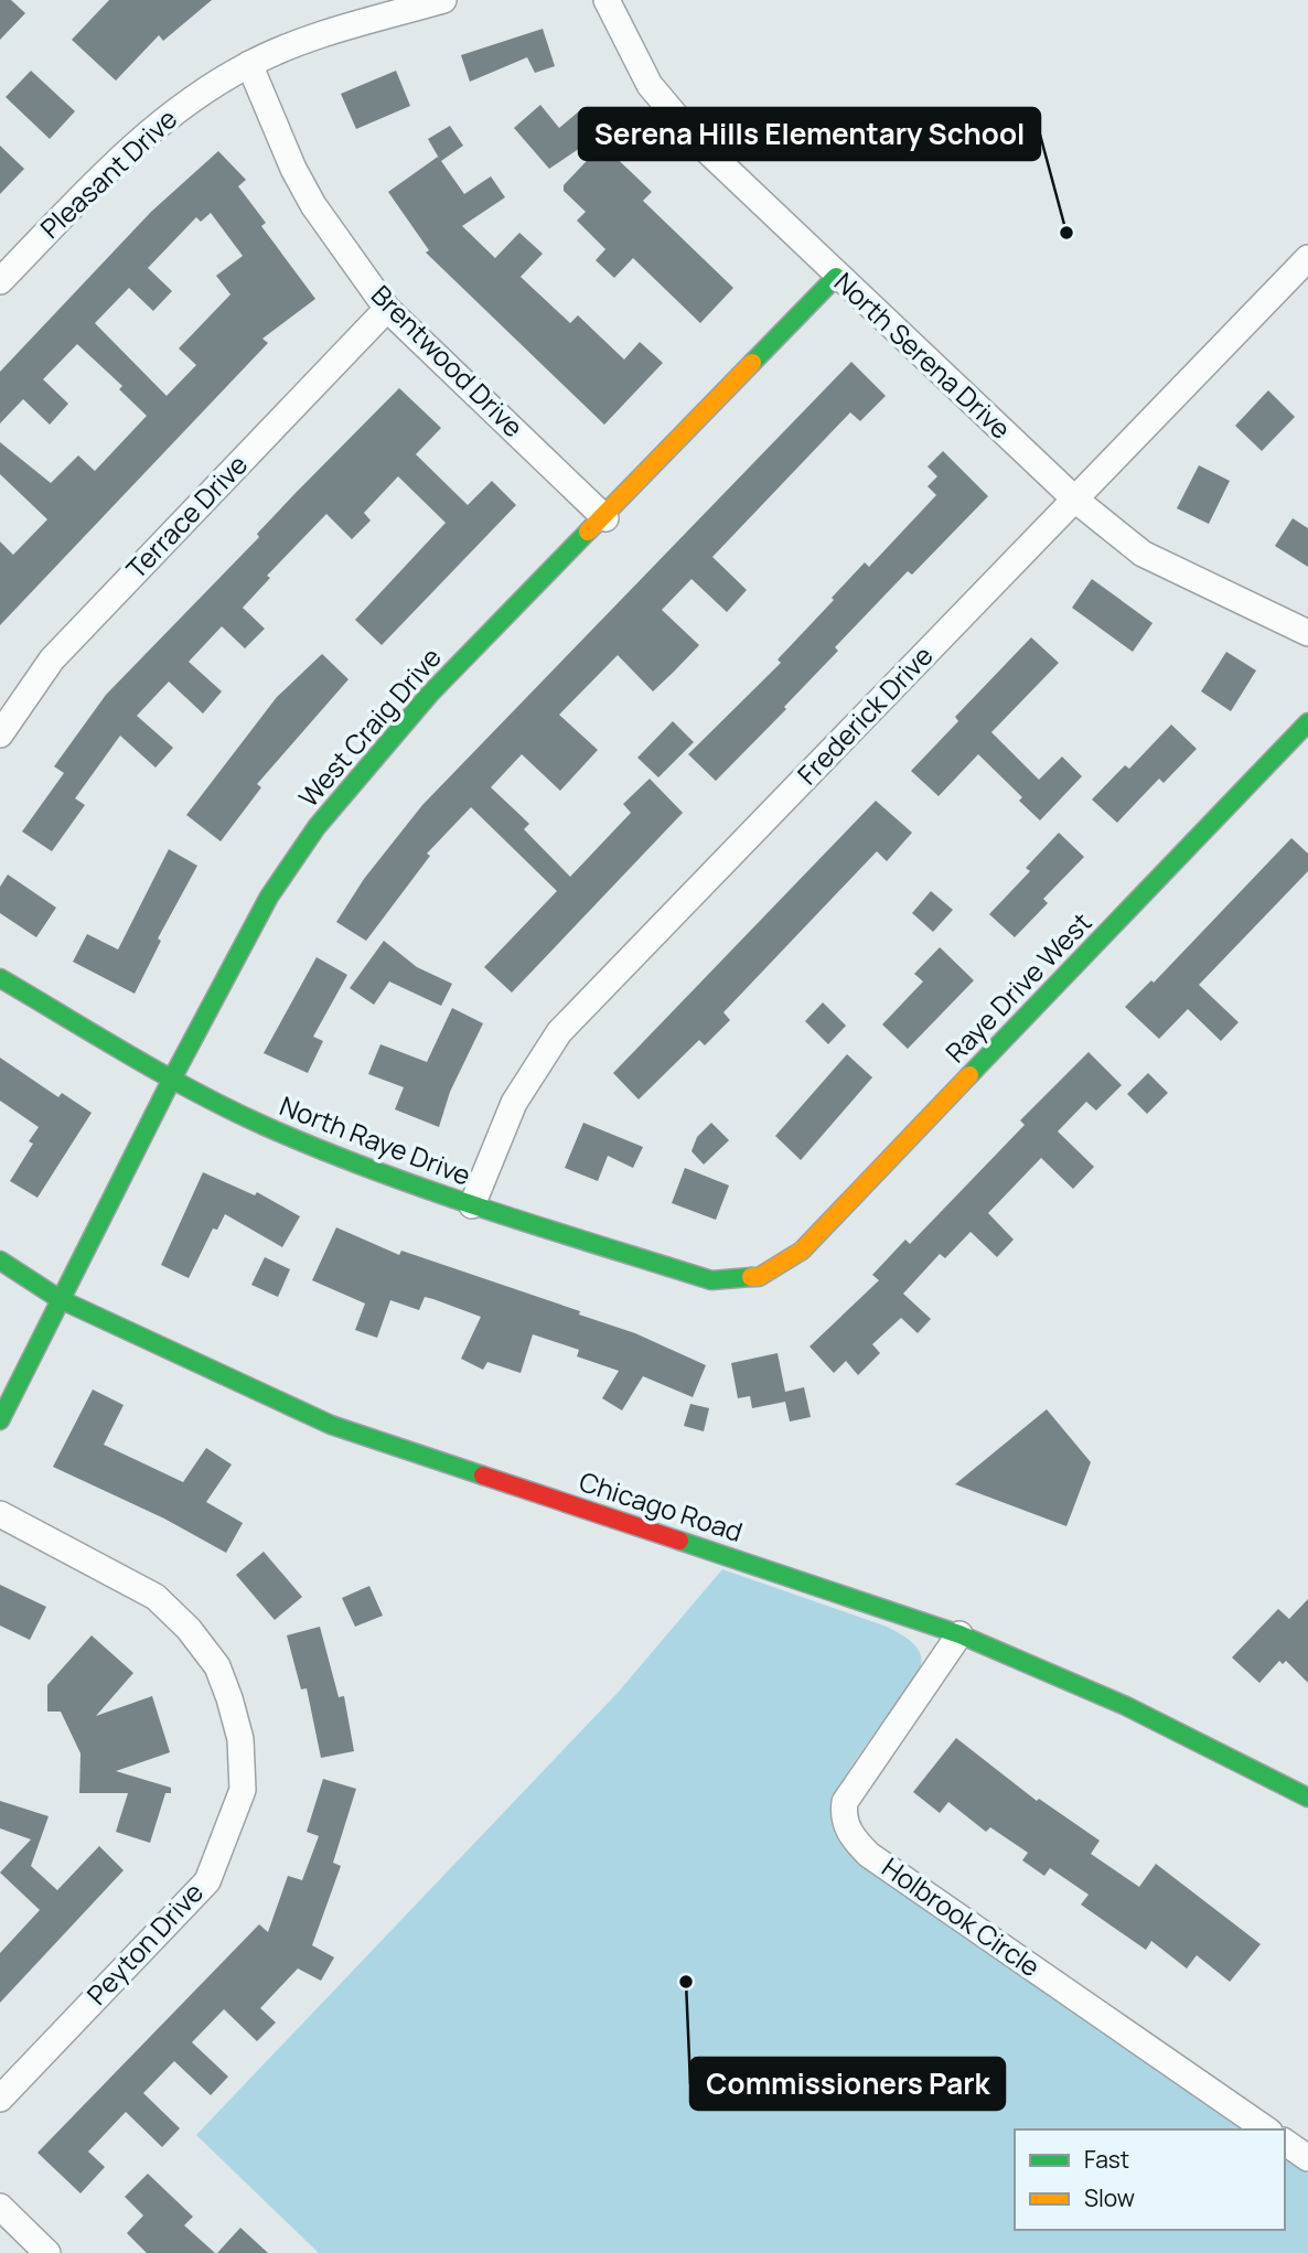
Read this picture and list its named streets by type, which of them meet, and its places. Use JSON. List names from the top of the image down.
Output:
{
  "streets": {
    "street": [
      "Pleasant Drive",
      "North Serena Drive",
      "Brentwood Drive",
      "Terrace Drive",
      "Frederick Drive",
      "West Craig Drive",
      "Raye Drive West",
      "North Raye Drive",
      "Chicago Road",
      "Holbrook Circle",
      "Peyton Drive"
    ]
  },
  "crossings": [
    ["Pleasant Drive", "Brentwood Drive"],
    ["North Serena Drive", "Frederick Drive"],
    ["North Serena Drive", "West Craig Drive"],
    ["Brentwood Drive", "Terrace Drive"],
    ["Brentwood Drive", "West Craig Drive"],
    ["Frederick Drive", "North Raye Drive"],
    ["West Craig Drive", "North Raye Drive"],
    ["West Craig Drive", "Chicago Road"],
    ["Raye Drive West", "North Raye Drive"],
    ["Chicago Road", "Holbrook Circle"]
  ],
  "places": ["Serena Hills Elementary School", "Commissioners Park"],
  "legend": ["Fast", "Slow"]
}
